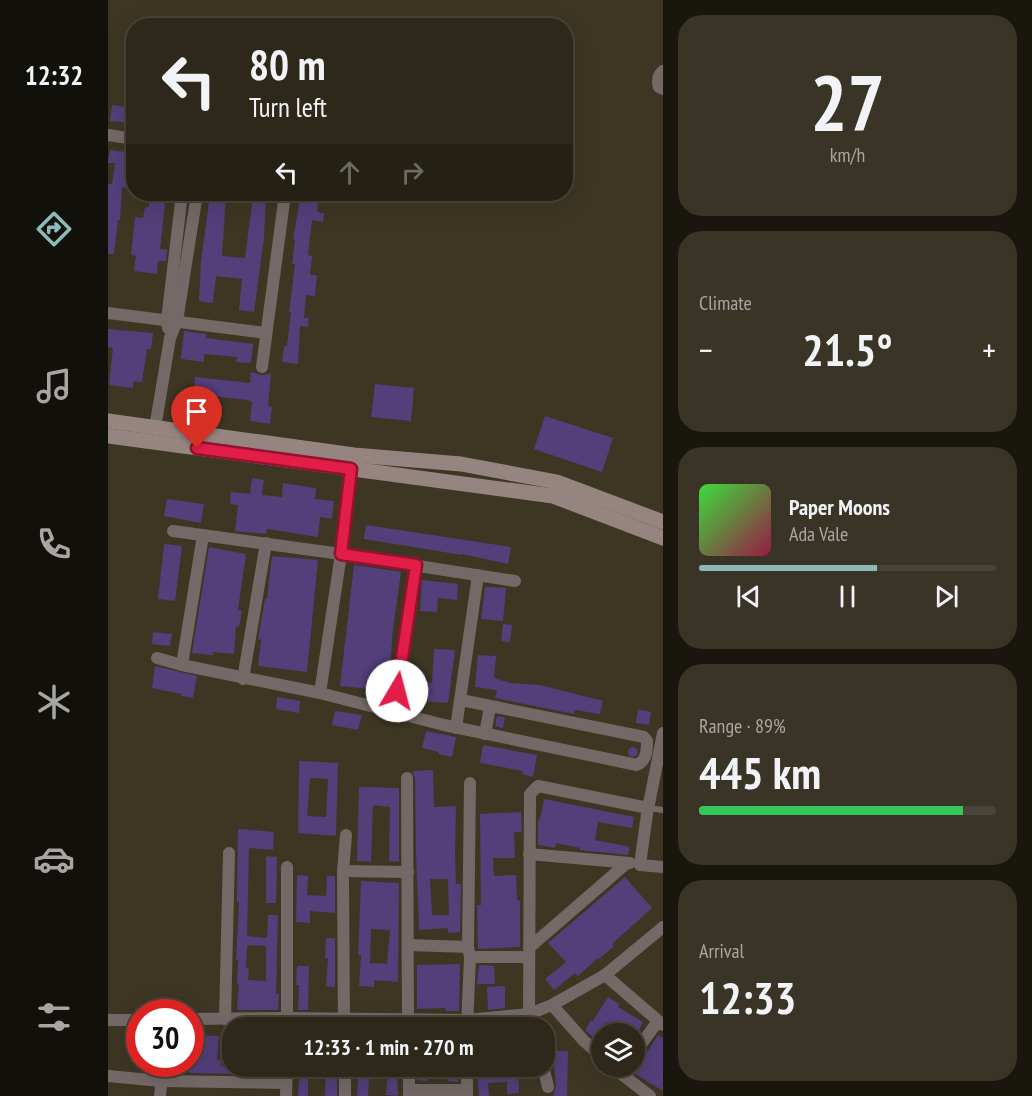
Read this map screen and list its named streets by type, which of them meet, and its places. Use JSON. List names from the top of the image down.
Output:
{
  "page": {
    "tabs": "12:32",
    "tile": [
      ["27", "km/h"],
      "Climate",
      ["Range · 89%", "445 km"],
      ["Arrival", "12:33"]
    ],
    "turn": ["80 m", "Turn left"],
    "heat": ["−", "21.5°", "+"],
    "song": ["Paper Moons", "Ada Vale"],
    "limit": "30",
    "trip": "12:33 · 1 min · 270 m"
  }
}
